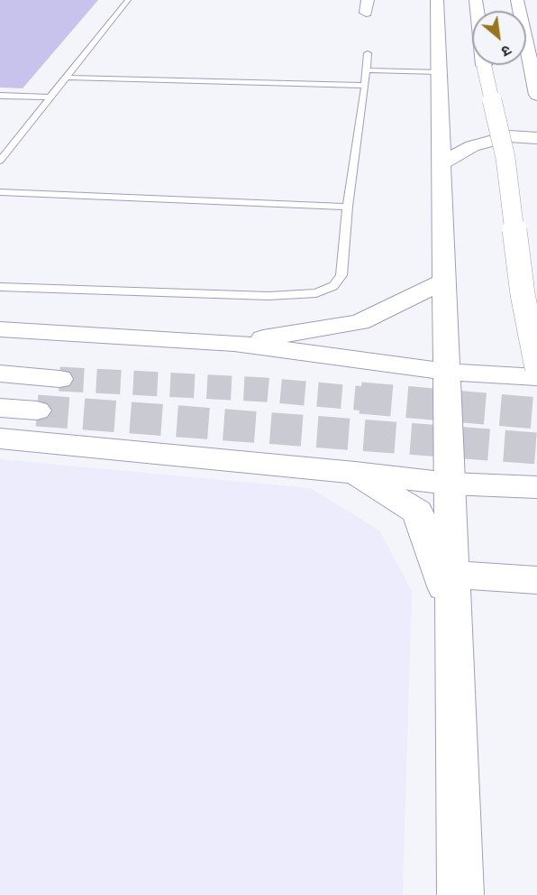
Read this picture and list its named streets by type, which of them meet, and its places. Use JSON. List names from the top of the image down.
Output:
{
  "north": "bottom right"
}
